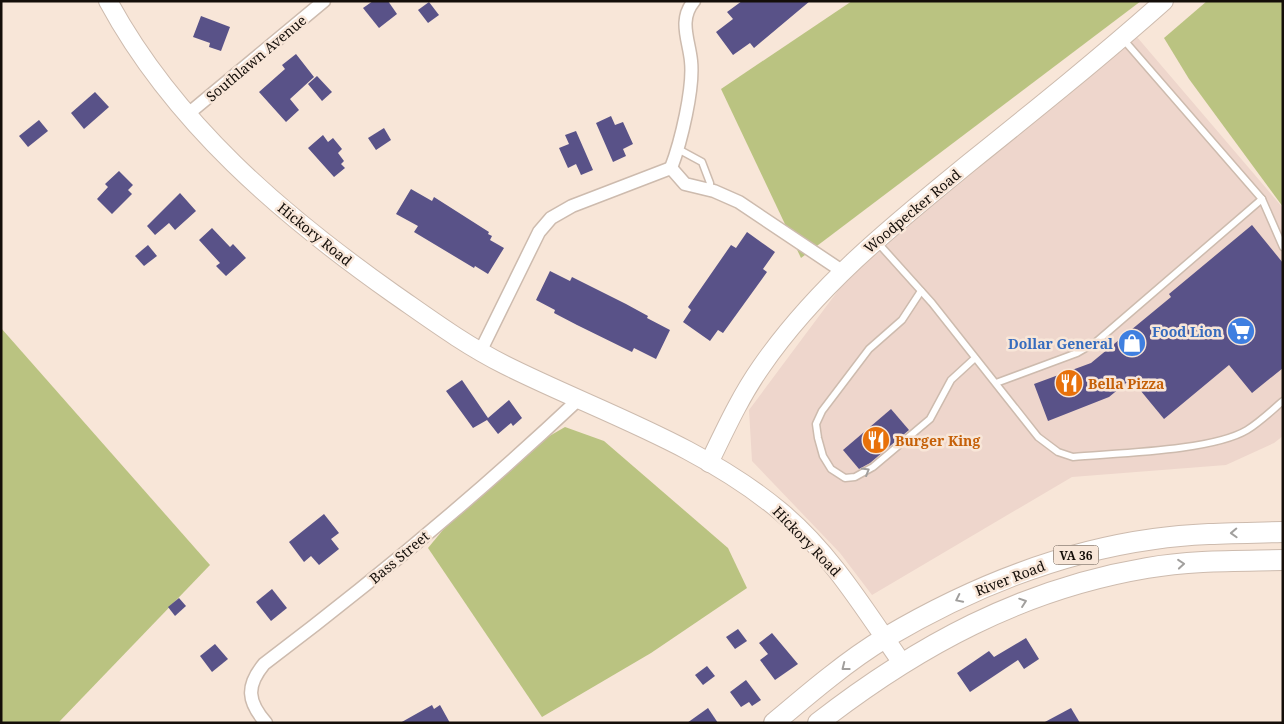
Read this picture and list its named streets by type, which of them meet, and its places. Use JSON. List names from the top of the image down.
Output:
{
  "streets": {
    "main road": [
      "Woodpecker Road",
      "Hickory Road",
      "VA 36",
      "River Road"
    ],
    "street": ["Southlawn Avenue", "Bass Street"]
  },
  "crossings": [
    ["Southlawn Avenue", "Hickory Road"],
    ["Woodpecker Road", "Hickory Road"],
    ["Hickory Road", "Bass Street"],
    ["Hickory Road", "River Road"]
  ],
  "places": {
    "supermarket": ["Food Lion"],
    "shop": ["Dollar General"],
    "restaurant": ["Bella Pizza", "Burger King"]
  }
}
